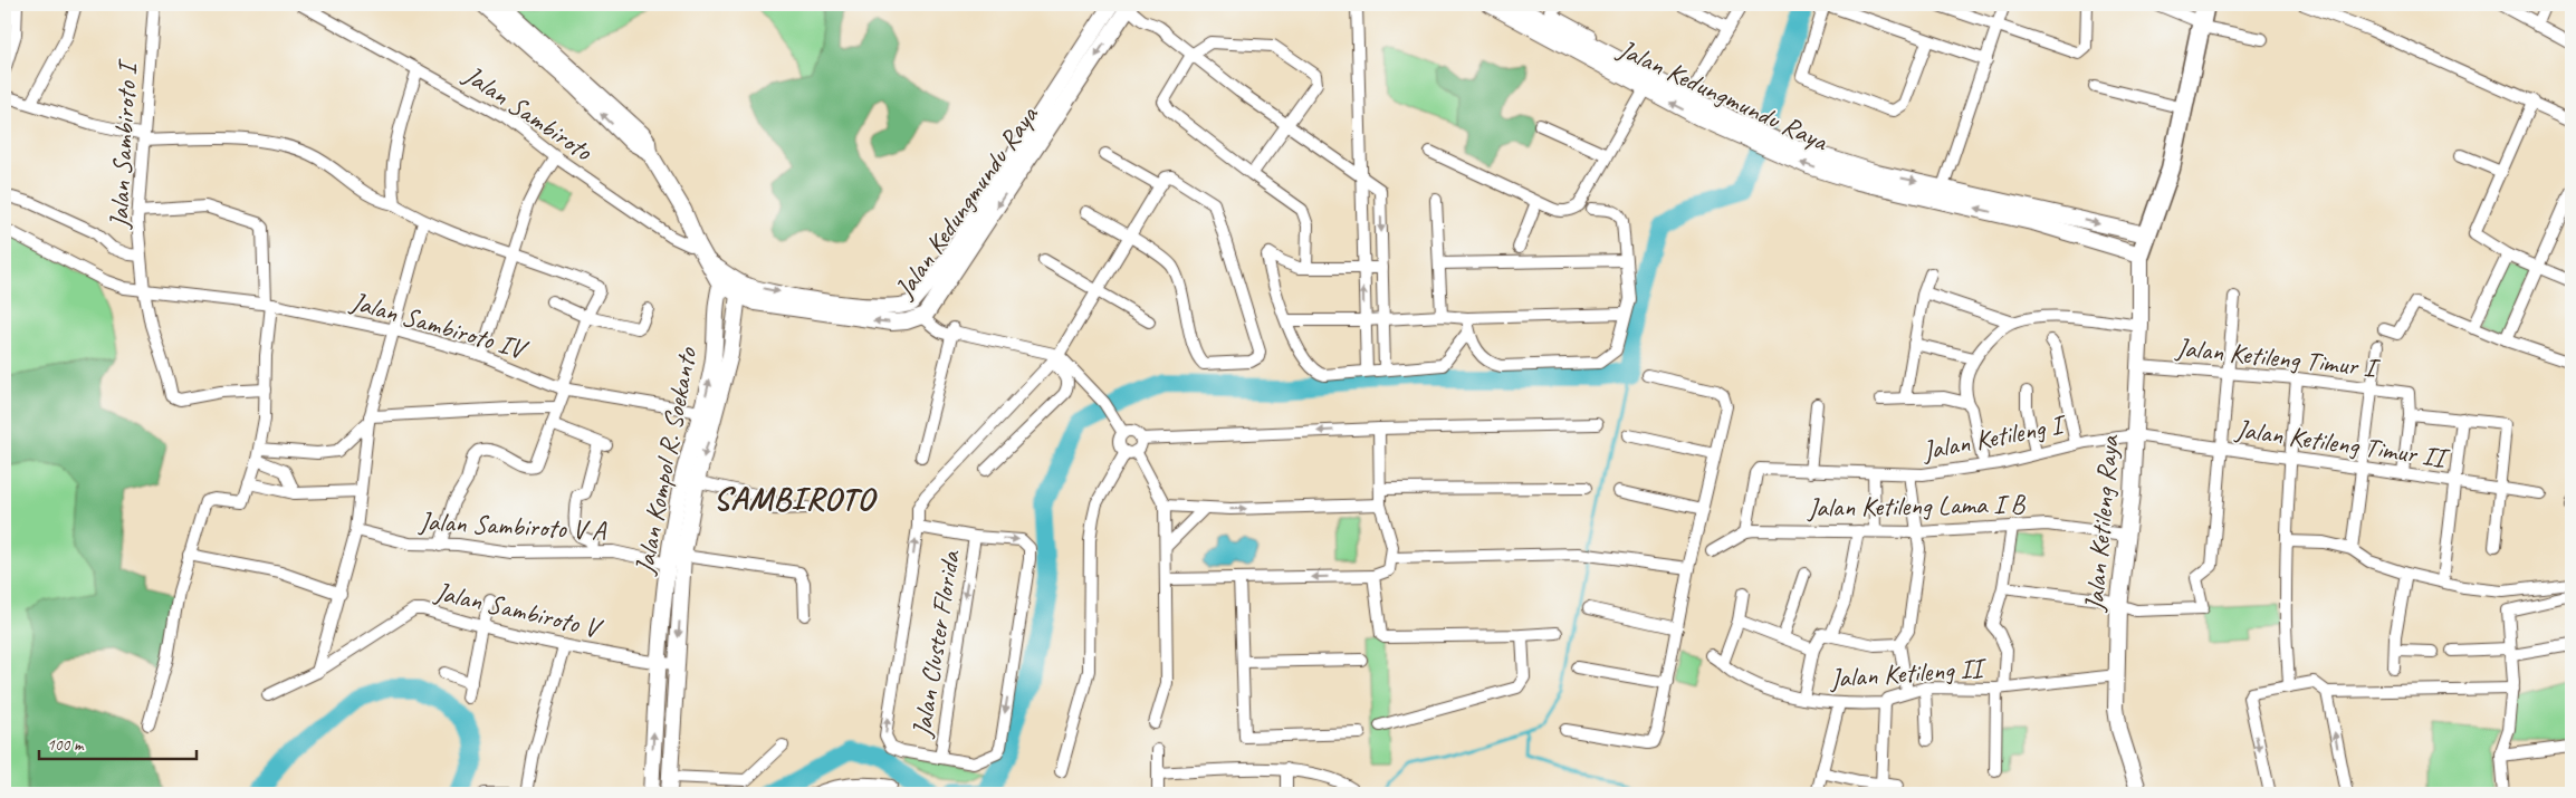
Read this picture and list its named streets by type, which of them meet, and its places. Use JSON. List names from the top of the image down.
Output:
{
  "streets": {
    "main road": ["Jalan Kedungmundu Raya", "Jalan Kompol R. Soekanto", "Jalan Ketileng Raya"],
    "street": [
      "Jalan Sambiroto",
      "Jalan Sambiroto I",
      "Jalan Sambiroto IV",
      "Jalan Ketileng Timur I",
      "Jalan Ketileng I",
      "Jalan Ketileng Timur II",
      "Jalan Ketileng Lama I B",
      "Jalan Sambiroto V A",
      "Jalan Sambiroto V",
      "Jalan Cluster Florida",
      "Jalan Ketileng II"
    ]
  },
  "crossings": [
    ["Jalan Kedungmundu Raya", "Jalan Sambiroto"],
    ["Jalan Kedungmundu Raya", "Jalan Kompol R. Soekanto"],
    ["Jalan Kedungmundu Raya", "Jalan Ketileng Raya"],
    ["Jalan Sambiroto I", "Jalan Sambiroto IV"],
    ["Jalan Sambiroto IV", "Jalan Kompol R. Soekanto"],
    ["Jalan Ketileng Timur I", "Jalan Ketileng Raya"],
    ["Jalan Ketileng I", "Jalan Ketileng Timur II"],
    ["Jalan Ketileng I", "Jalan Ketileng Lama I B"],
    ["Jalan Ketileng I", "Jalan Ketileng Raya"],
    ["Jalan Ketileng Timur II", "Jalan Ketileng Raya"],
    ["Jalan Kompol R. Soekanto", "Jalan Sambiroto V A"],
    ["Jalan Kompol R. Soekanto", "Jalan Sambiroto V"],
    ["Jalan Ketileng Lama I B", "Jalan Ketileng Raya"],
    ["Jalan Ketileng Raya", "Jalan Ketileng II"]
  ],
  "districts": ["SAMBIROTO"],
  "scale_bar": "100 m"
}
